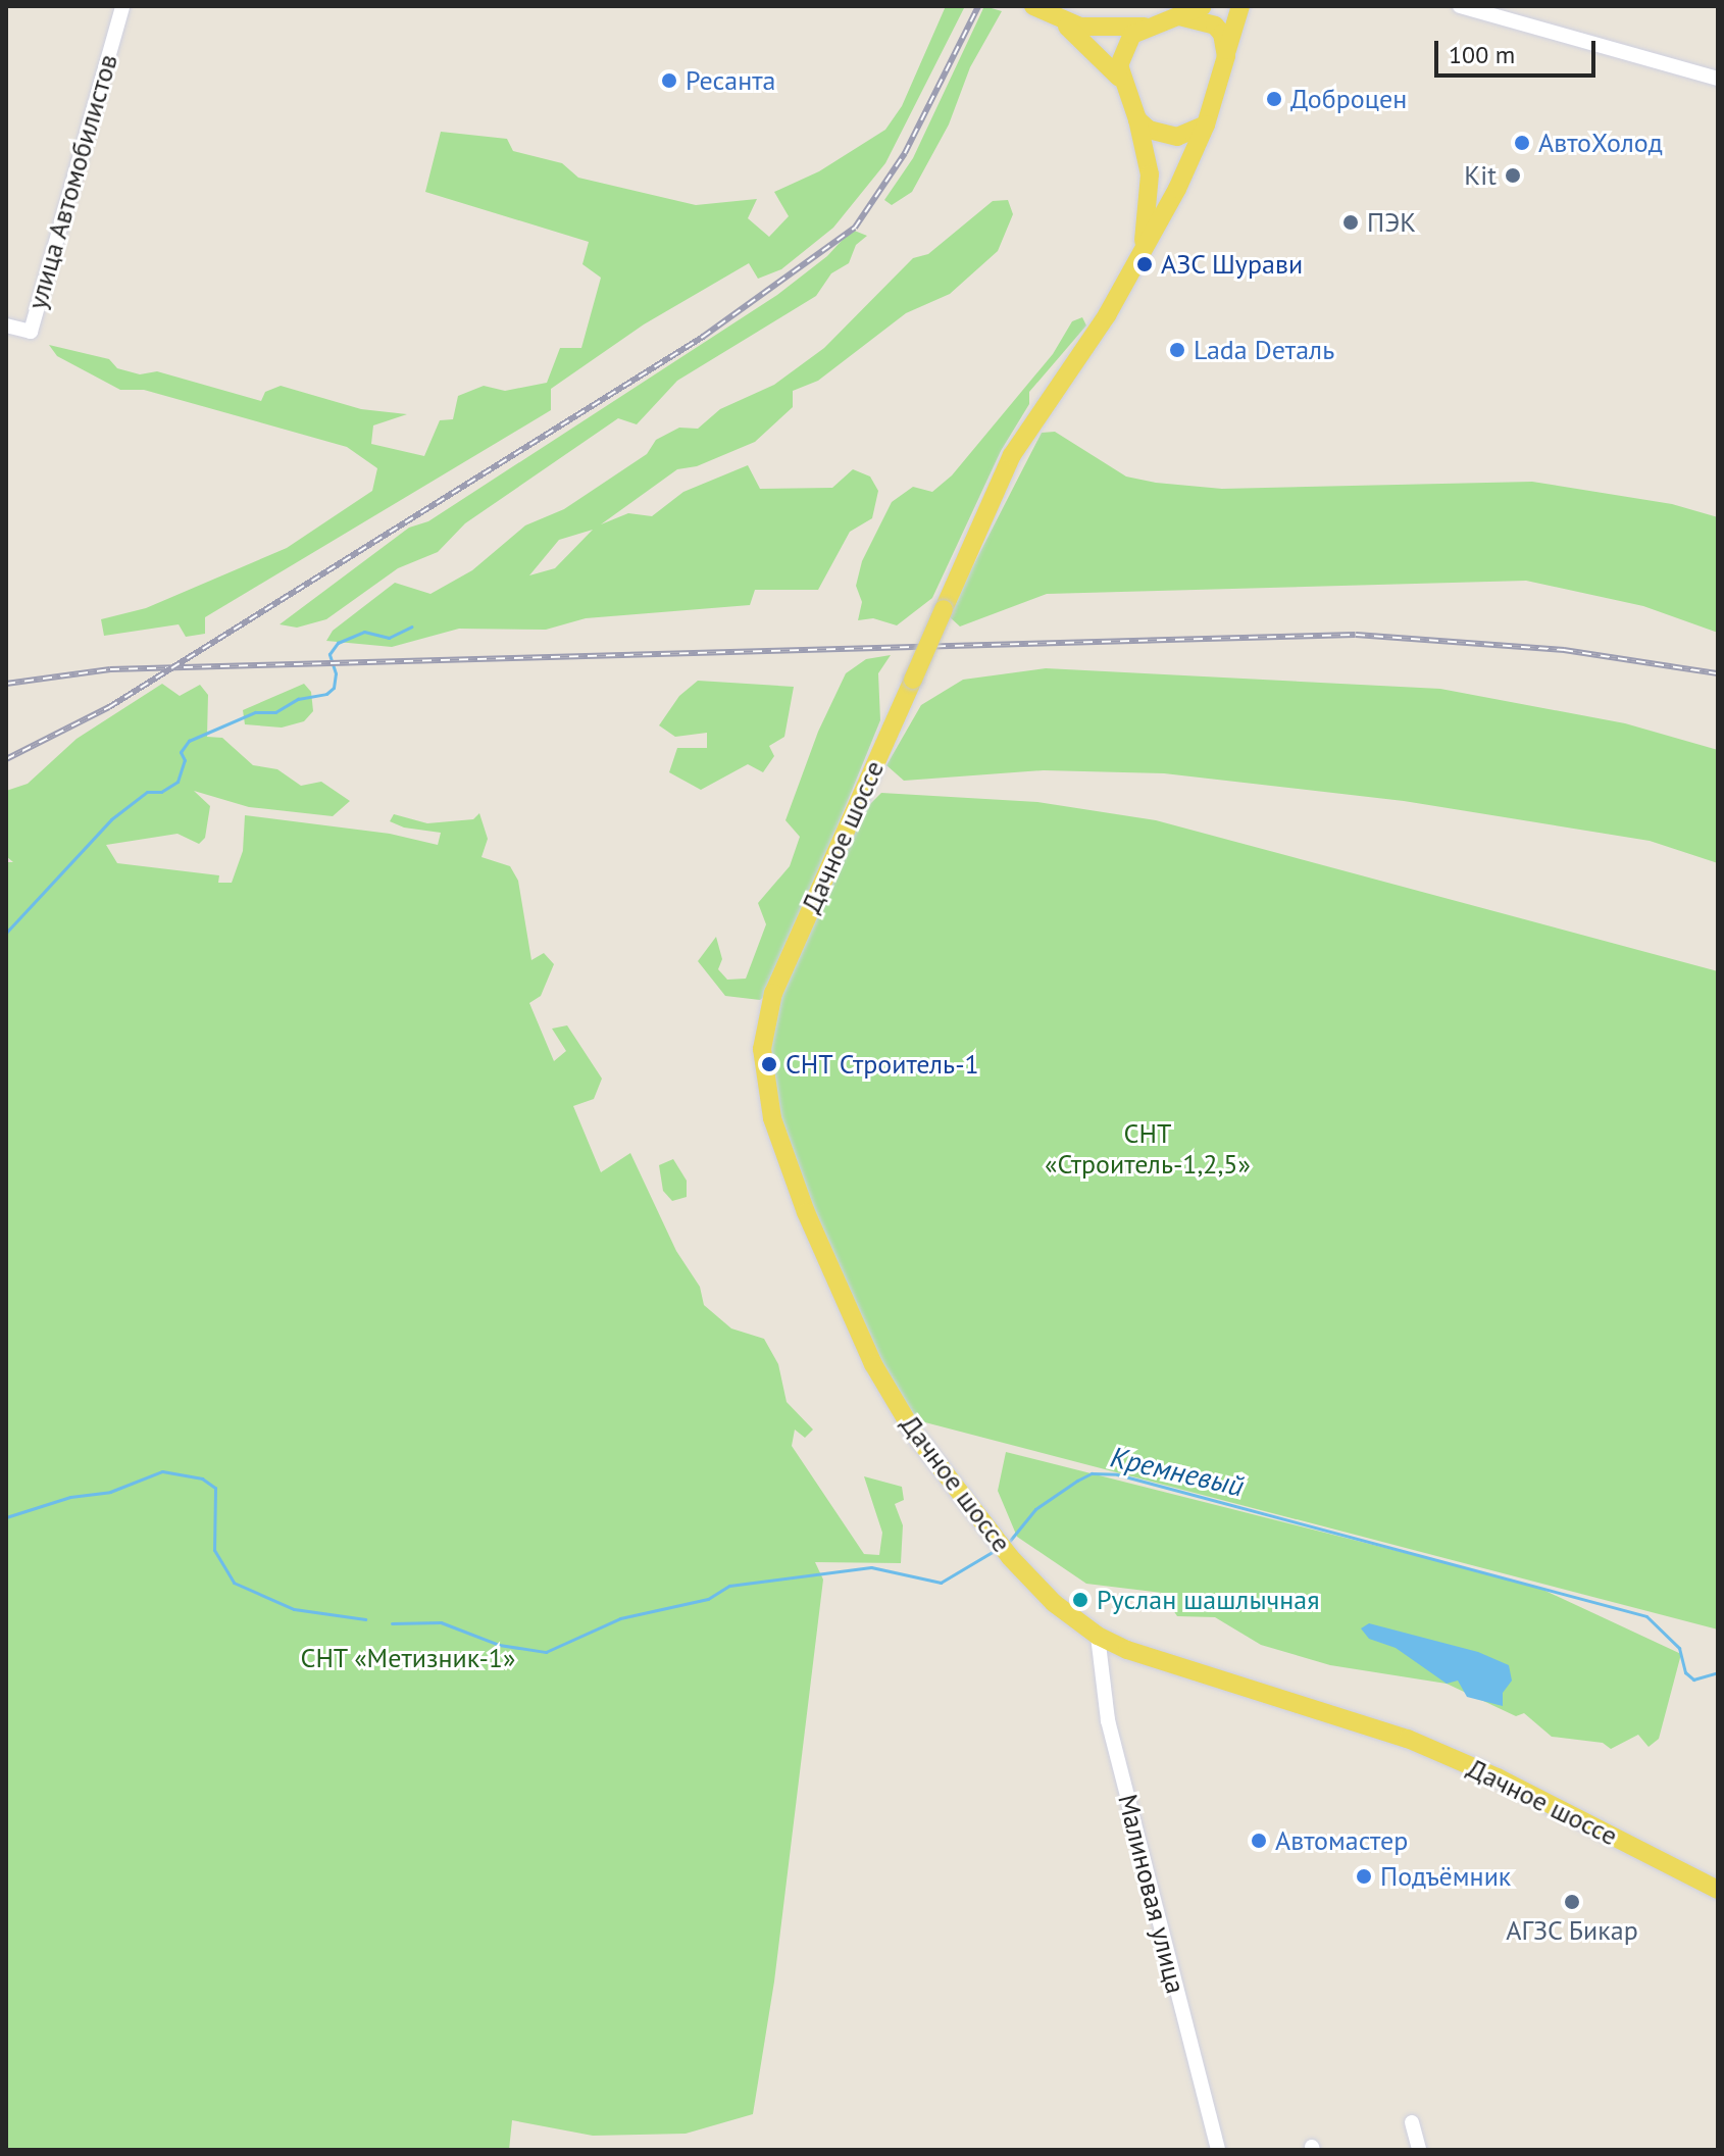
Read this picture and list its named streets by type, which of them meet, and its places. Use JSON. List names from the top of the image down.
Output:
{
  "streets": {
    "main road": ["Дачное шоссе"],
    "street": ["улица Автомобилистов", "Малиновая улица"]
  },
  "crossings": [
    ["Дачное шоссе", "Малиновая улица"]
  ],
  "water": ["Кремневый"],
  "parks": ["СНТ «Строитель-1,2,5»", "СНТ «Метизник-1»"],
  "places": [
    "Ресанта",
    "Доброцен",
    "АвтоХолод",
    "Kit",
    "ПЭК",
    "АЗС Шурави",
    "Lada Dеталь",
    "СНТ Строитель-1",
    "Руслан шашлычная",
    "Автомастер",
    "Подъёмник",
    "АГЗС Бикар"
  ],
  "scale_bar": "100 m"
}
